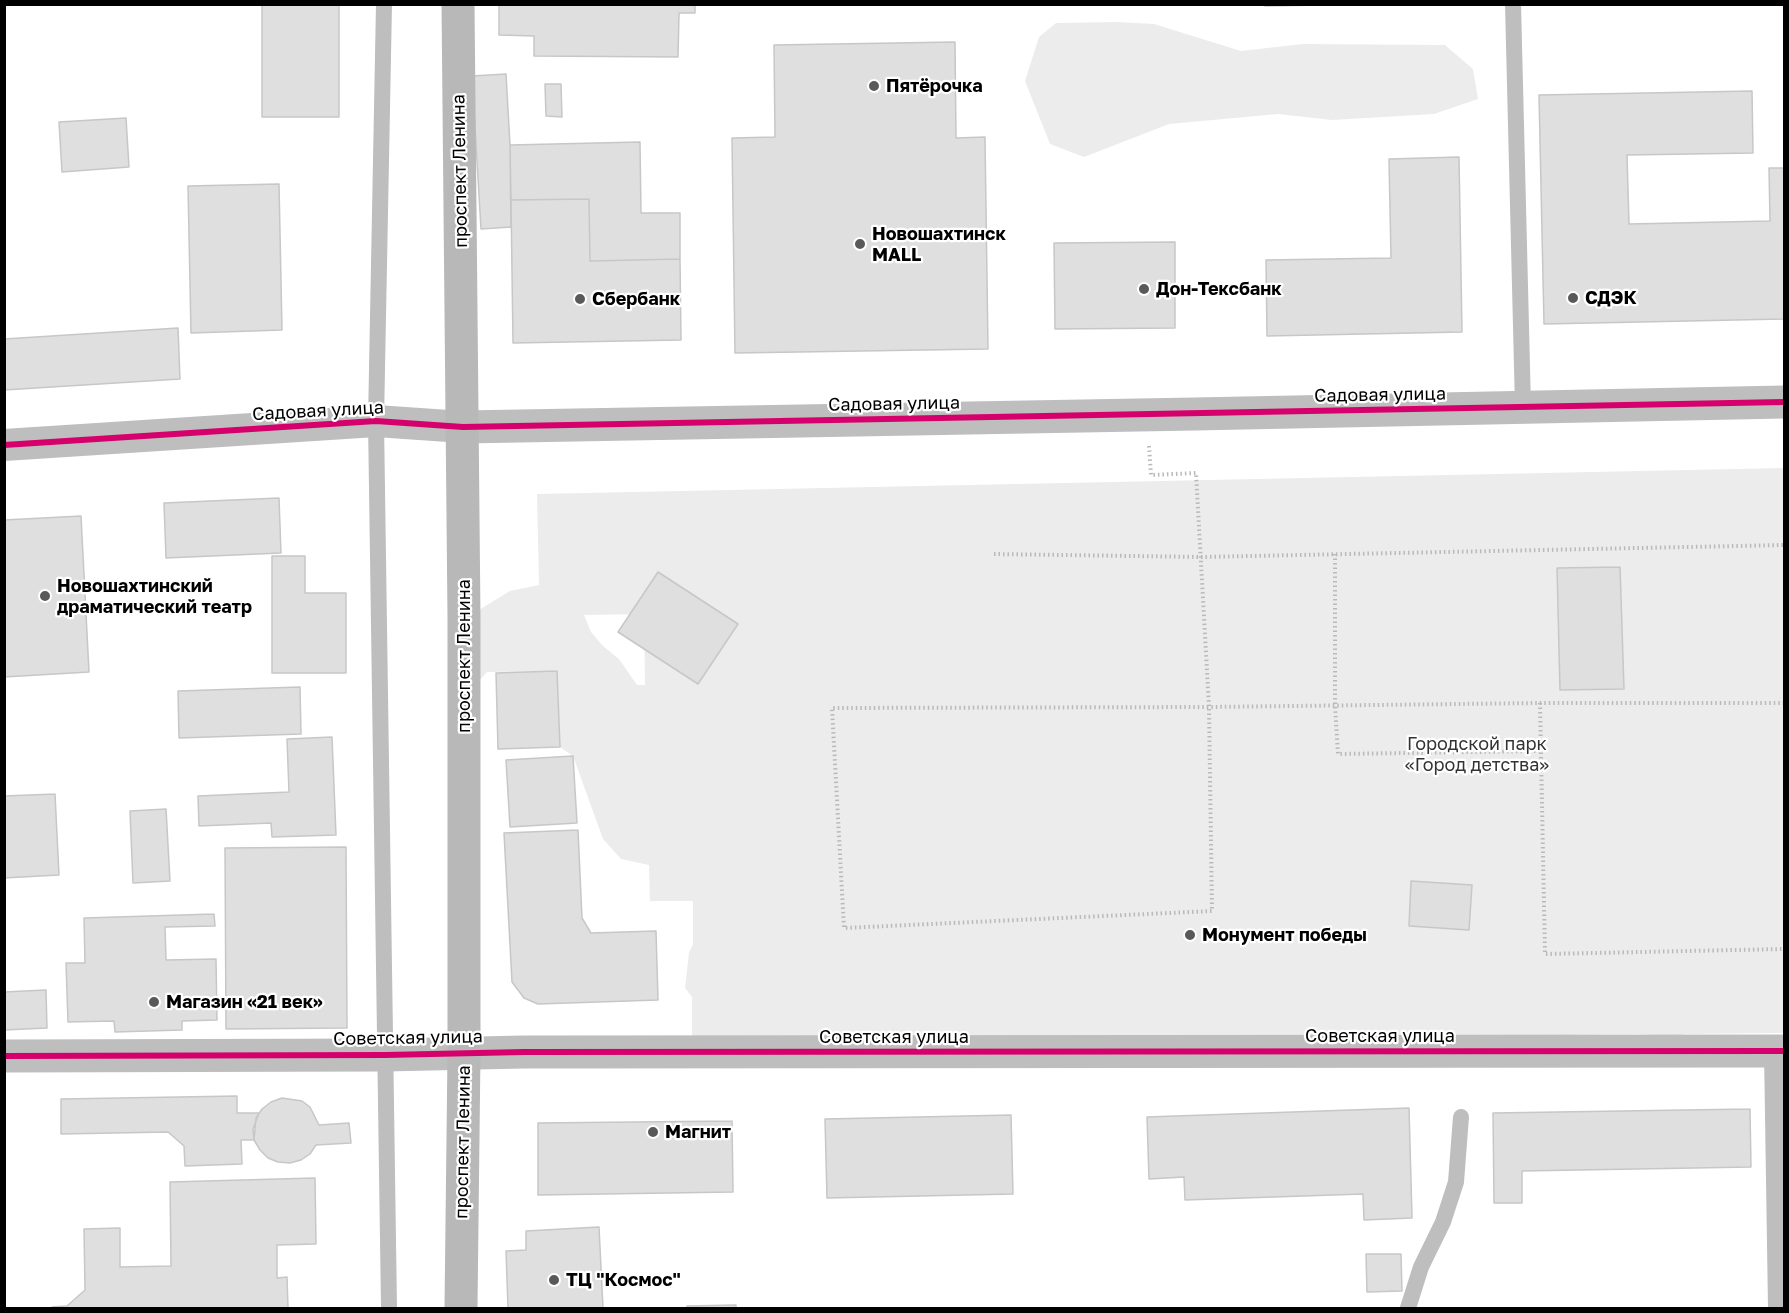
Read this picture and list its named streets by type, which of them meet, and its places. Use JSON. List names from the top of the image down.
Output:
{
  "streets": {
    "main road": ["проспект Ленина"],
    "street": ["Садовая улица", "Советская улица"]
  },
  "crossings": [
    ["проспект Ленина", "Садовая улица"],
    ["проспект Ленина", "Советская улица"]
  ],
  "parks": ["Городской парк «Город детства»"],
  "places": [
    "Пятёрочка",
    "Новошахтинск MALL",
    "Дон-Тексбанк",
    "СДЭК",
    "Сбербанк",
    "Новошахтинский драматический театр",
    "Монумент победы",
    "Магазин «21 век»",
    "Магнит",
    "ТЦ \"Космос\""
  ]
}
